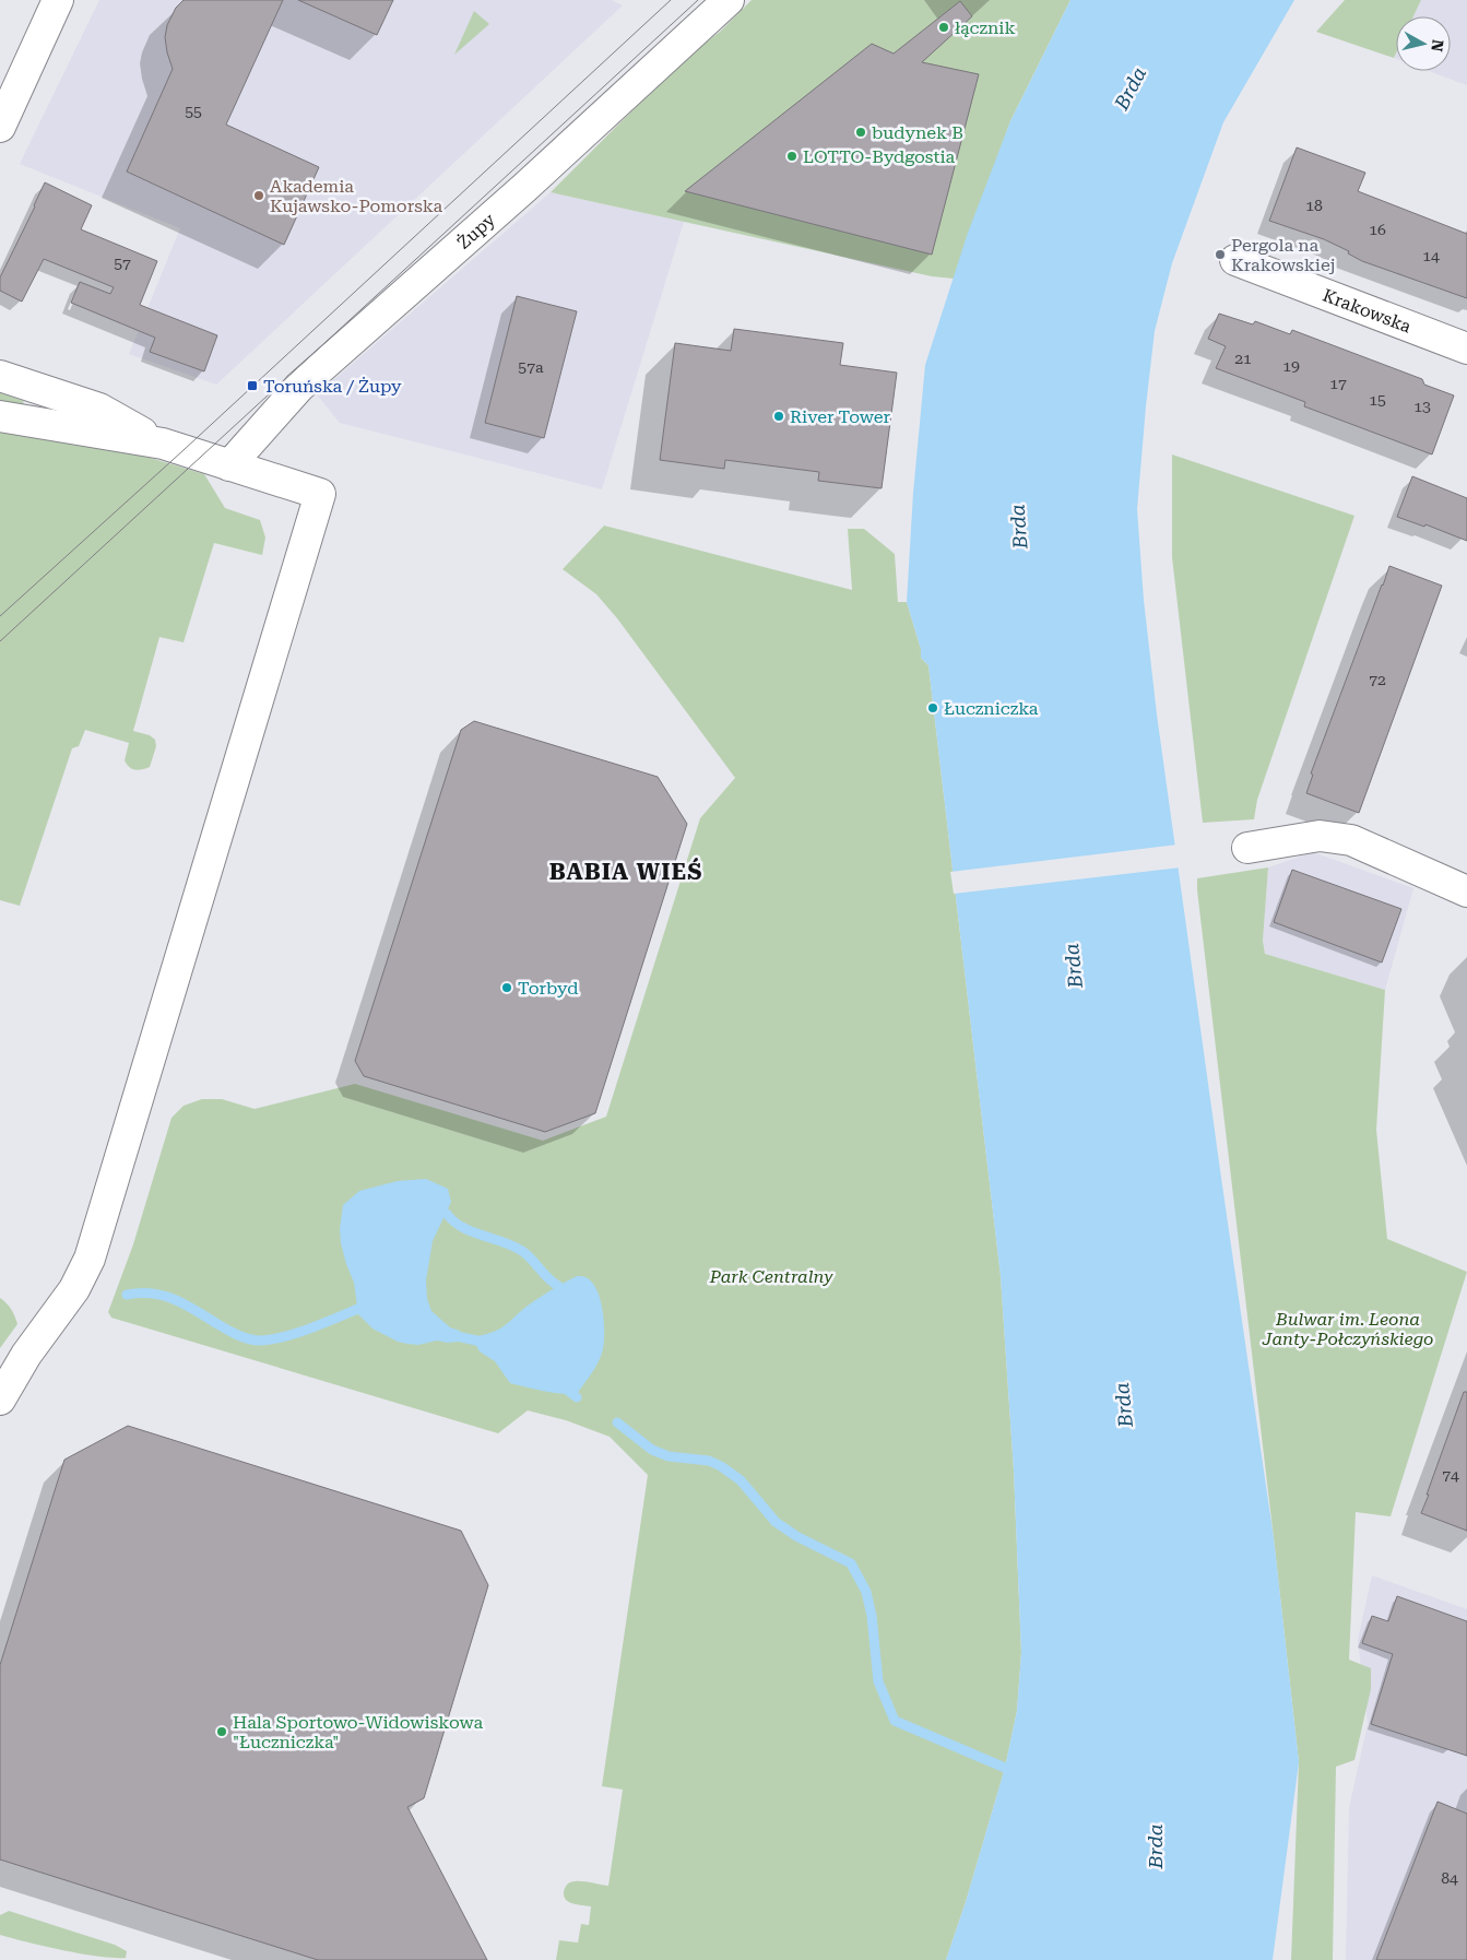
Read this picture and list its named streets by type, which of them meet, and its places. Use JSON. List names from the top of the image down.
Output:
{
  "streets": {
    "street": ["Żupy", "Krakowska"]
  },
  "districts": ["BABIA WIEŚ"],
  "water": ["Brda"],
  "parks": ["Park Centralny", "Bulwar im. Leona Janty-Połczyńskiego"],
  "places": {
    "other": [
      "łącznik",
      "budynek B",
      "LOTTO-Bydgostia",
      "Akademia Kujawsko-Pomorska",
      "Pergola na Krakowskiej",
      "River Tower",
      "Łuczniczka",
      "Torbyd",
      "Hala Sportowo-Widowiskowa \"Łuczniczka\""
    ],
    "transit": ["Toruńska / Żupy"]
  },
  "house_numbers": [
    "55",
    "18",
    "16",
    "14",
    "57",
    "21",
    "19",
    "57a",
    "17",
    "15",
    "13",
    "72",
    "74",
    "84"
  ],
  "north": "right"
}
